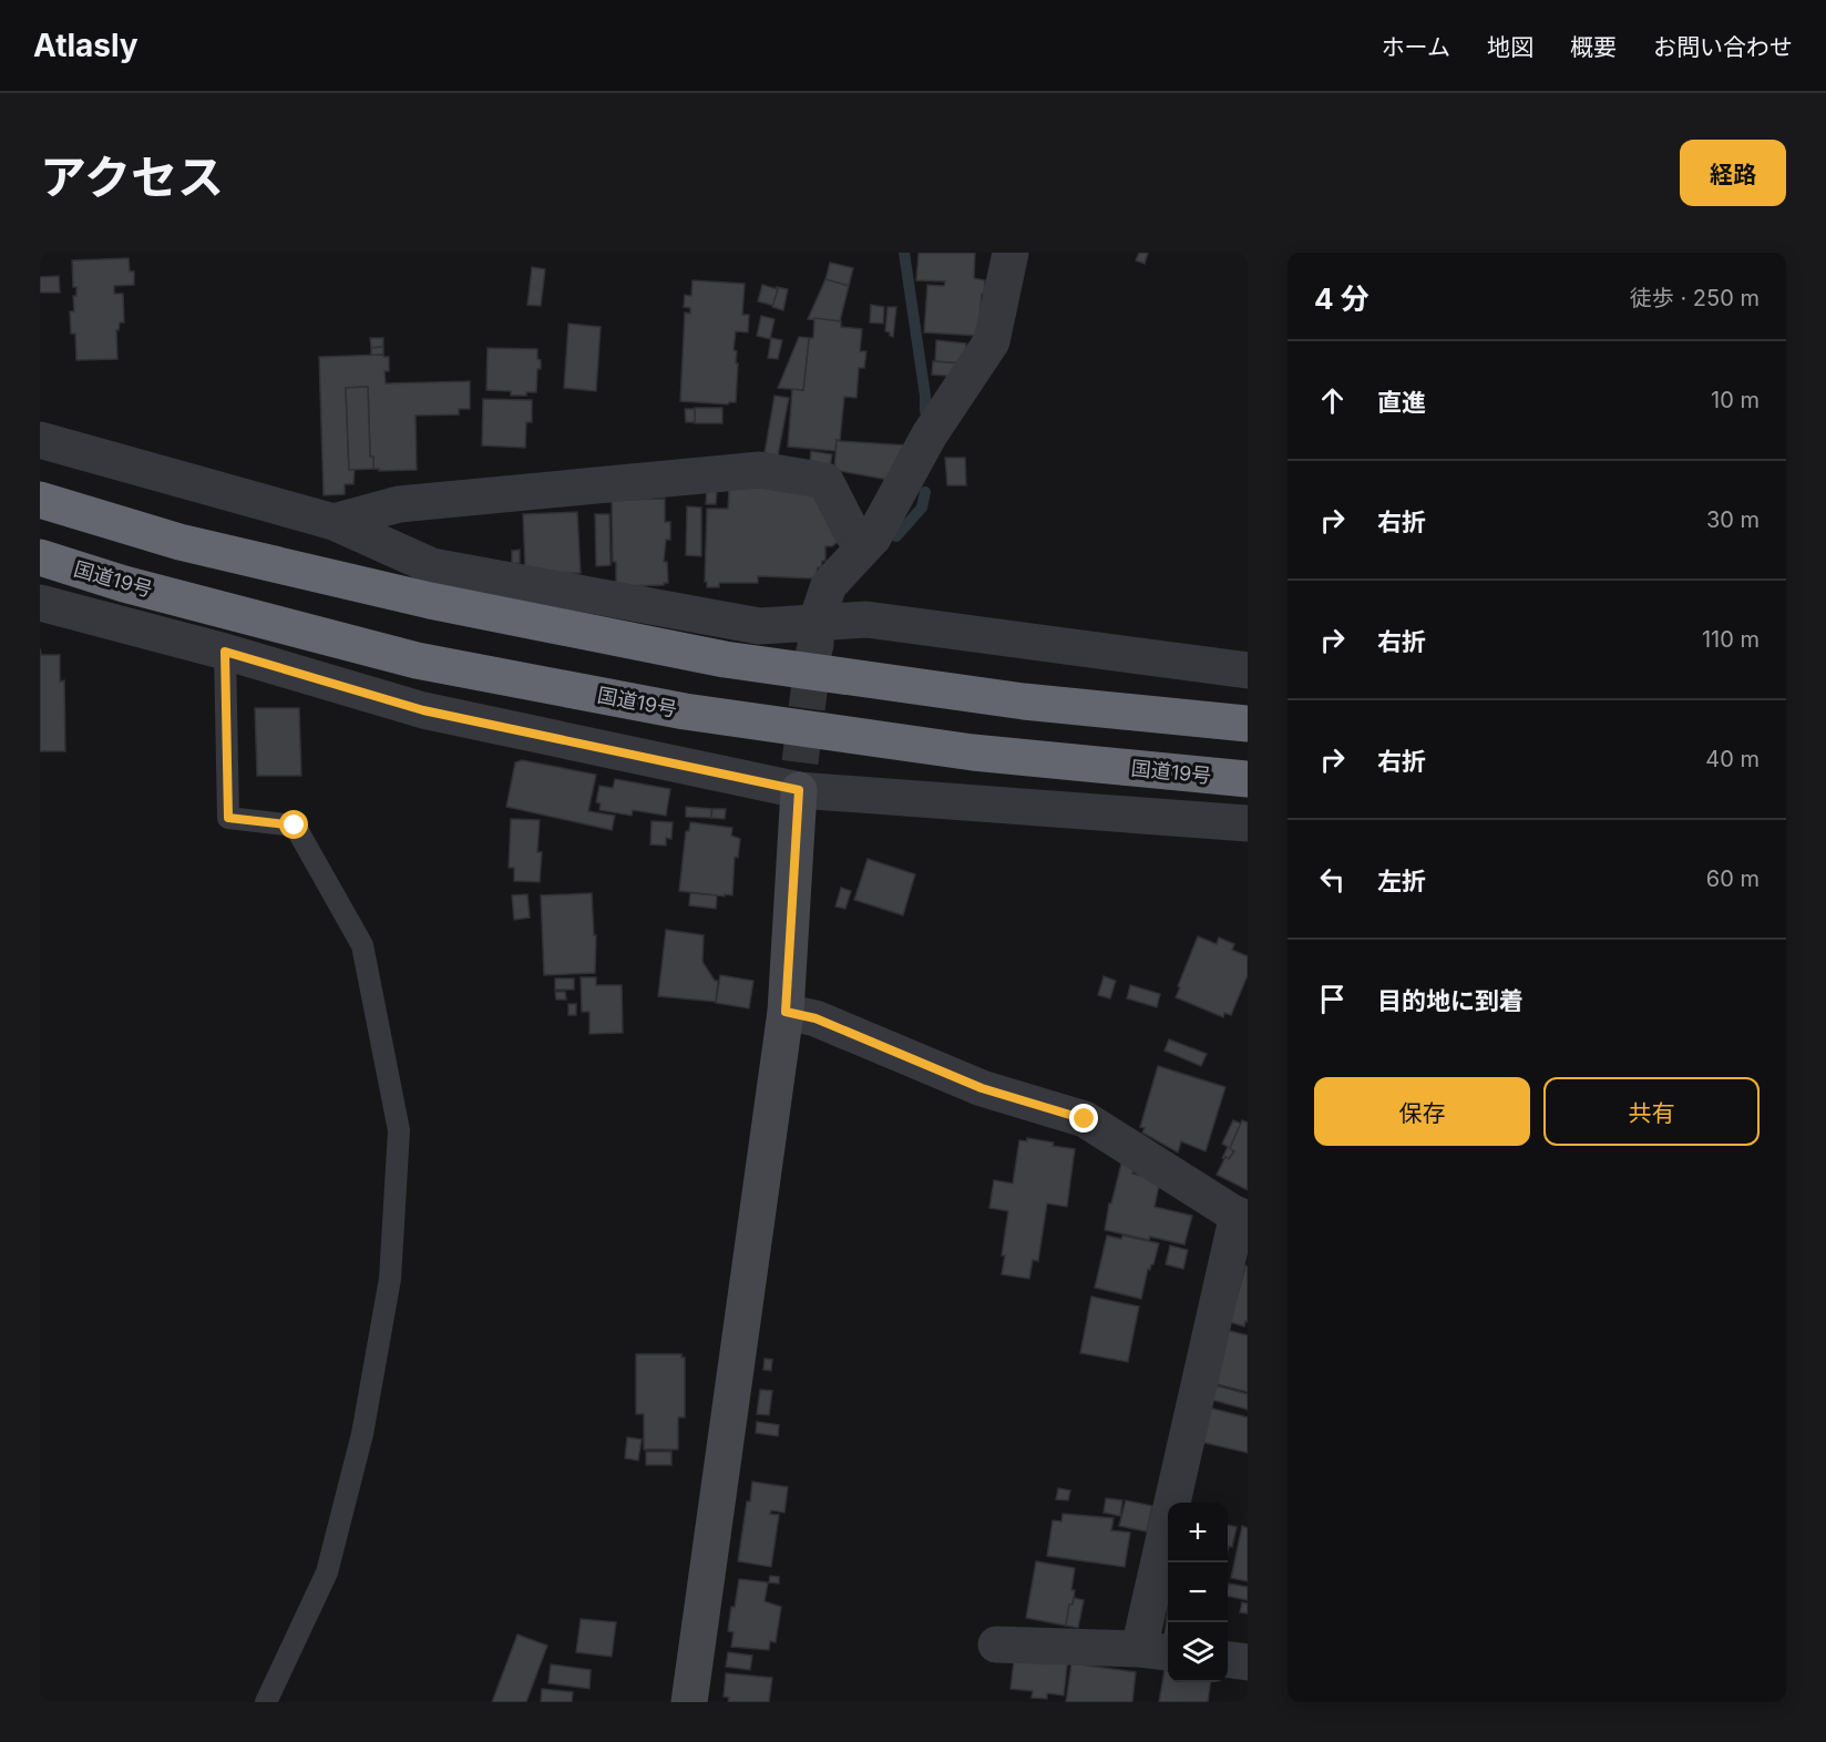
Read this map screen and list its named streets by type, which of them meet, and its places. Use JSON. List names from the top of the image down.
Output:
{
  "streets": {
    "highway": ["国道19号"]
  },
  "page": {
    "header": "Atlasly",
    "nav": [
      "ホーム",
      "地図",
      "概要",
      "お問い合わせ"
    ],
    "title": "アクセス",
    "buttons": [
      "経路",
      ["保存", "共有"]
    ],
    "heading": ["4 分", "徒歩 · 250 m"],
    "list": [
      ["直進", "10 m"],
      ["右折", "30 m"],
      ["右折", "110 m"],
      ["右折", "40 m"],
      ["左折", "60 m"],
      "目的地に到着"
    ],
    "map_buttons": ["+", "−"]
  }
}
